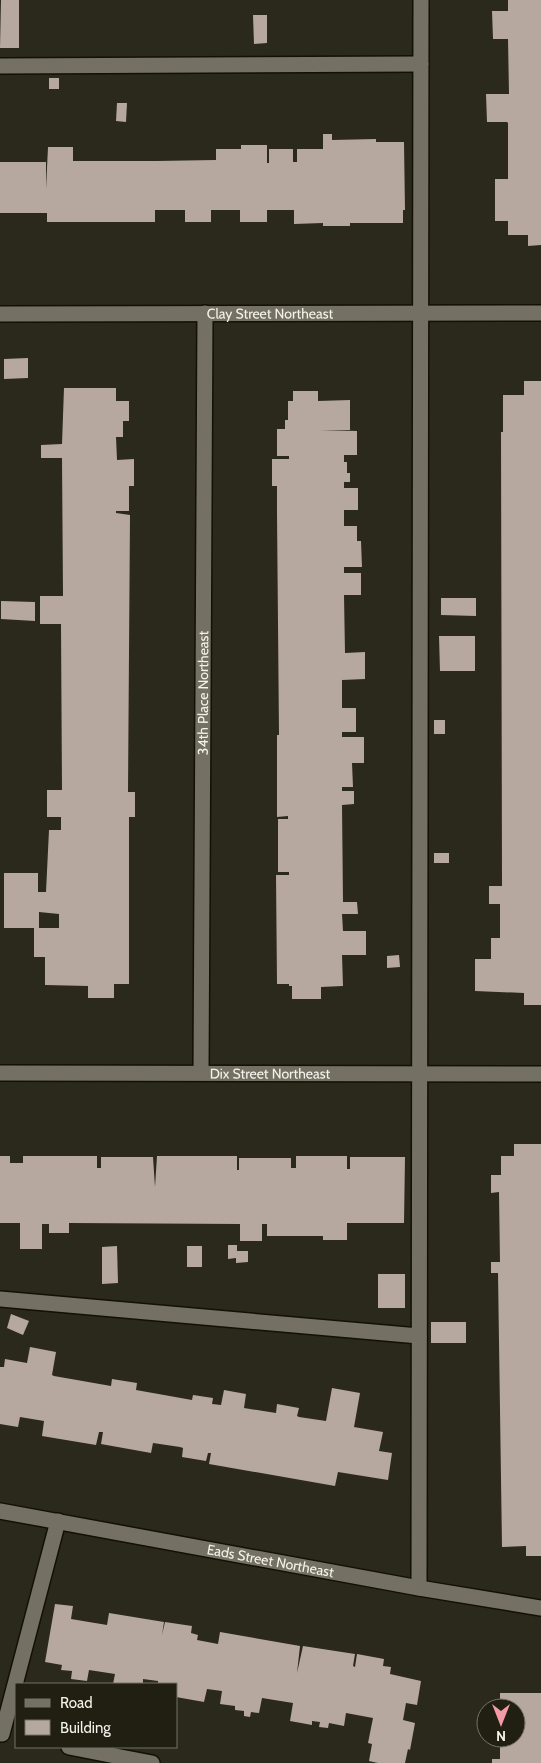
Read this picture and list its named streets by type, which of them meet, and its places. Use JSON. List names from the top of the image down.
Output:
{
  "streets": {
    "street": [
      "Clay Street Northeast",
      "34th Place Northeast",
      "Dix Street Northeast",
      "Eads Street Northeast"
    ]
  },
  "crossings": [
    ["Clay Street Northeast", "34th Place Northeast"],
    ["34th Place Northeast", "Dix Street Northeast"]
  ],
  "legend": ["Road", "Building"],
  "north": "bottom"
}
